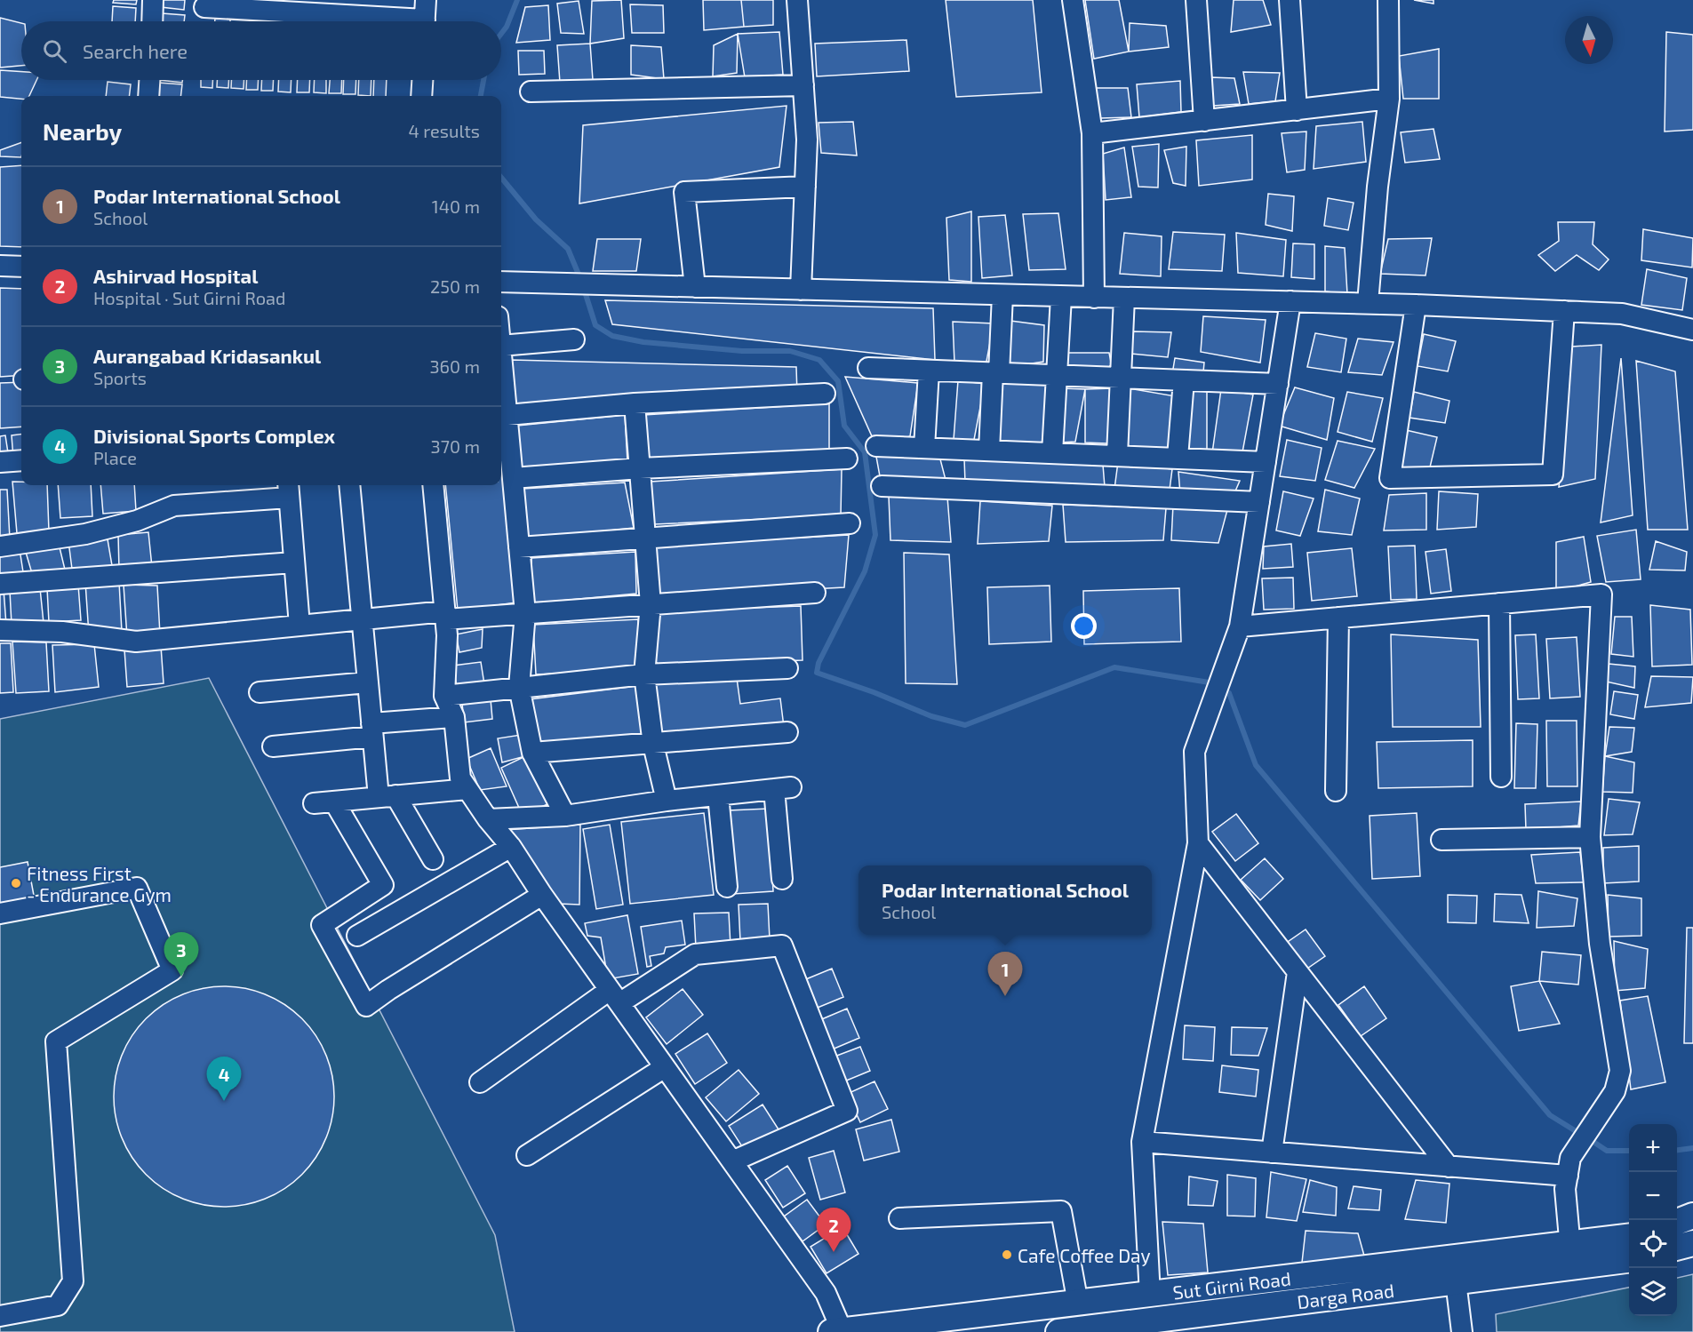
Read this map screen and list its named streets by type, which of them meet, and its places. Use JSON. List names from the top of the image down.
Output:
{
  "streets": {
    "main road": ["Sut Girni Road", "Darga Road"]
  },
  "crossings": [
    ["Sut Girni Road", "Darga Road"]
  ],
  "places": ["Fitness First - Endurance Gym", "Cafe Coffee Day"],
  "north": "bottom",
  "page": {
    "search": "Search here",
    "heading": ["Nearby", "4 results"],
    "list": [
      {
        "mark": "1",
        "name": "Podar International School",
        "note": "School",
        "value": "140 m"
      },
      {
        "mark": "2",
        "name": "Ashirvad Hospital",
        "note": "Hospital · Sut Girni Road",
        "value": "250 m"
      },
      {
        "mark": "3",
        "name": "Aurangabad Kridasankul",
        "note": "Sports",
        "value": "360 m"
      },
      {
        "mark": "4",
        "name": "Divisional Sports Complex",
        "note": "Place",
        "value": "370 m"
      }
    ],
    "popup": ["Podar International School", "School"],
    "pins": [
      "3",
      "1",
      "4",
      "2"
    ],
    "map_buttons": ["+", "−"]
  }
}
